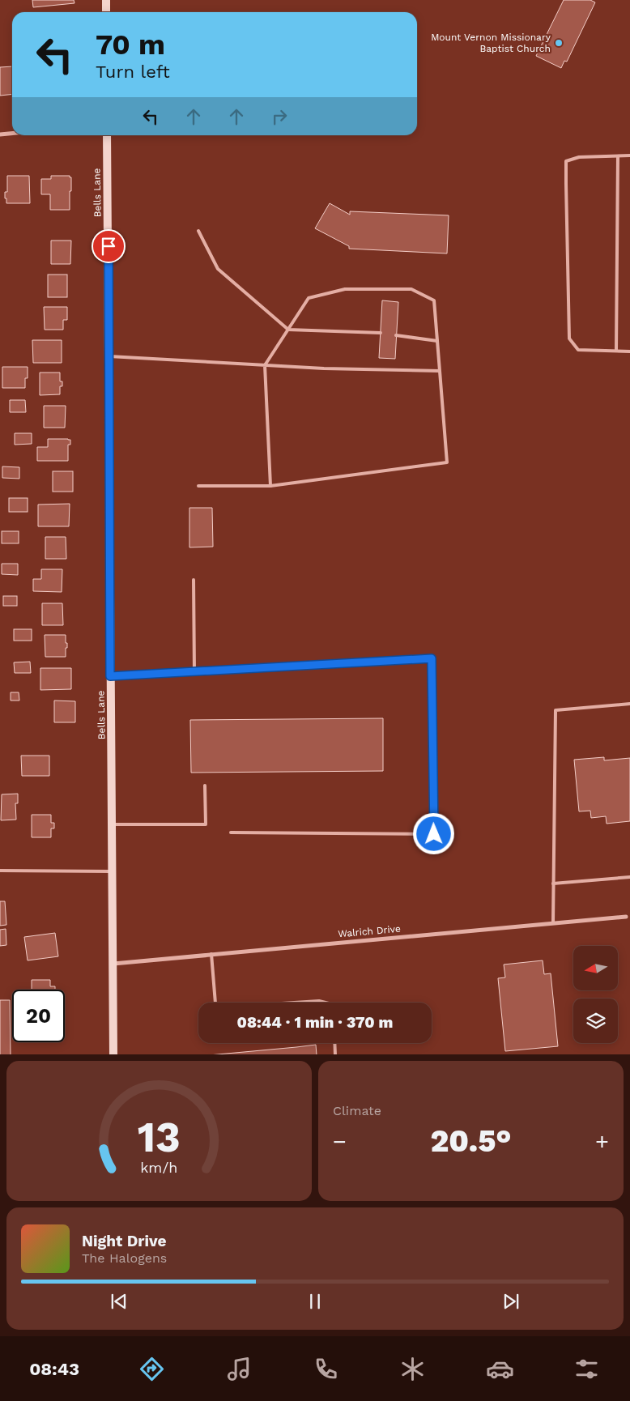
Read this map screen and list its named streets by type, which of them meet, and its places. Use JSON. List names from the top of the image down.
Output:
{
  "streets": {
    "main road": ["Bells Lane"],
    "street": ["Walrich Drive"]
  },
  "crossings": [
    ["Bells Lane", "Walrich Drive"]
  ],
  "places": ["Mount Vernon Missionary Baptist Church"],
  "north": "left",
  "page": {
    "turn": ["70 m", "Turn left"],
    "limit": "20",
    "trip": "08:44 · 1 min · 370 m",
    "tile": "Climate",
    "heat": ["−", "20.5°", "+"],
    "song": ["Night Drive", "The Halogens"],
    "tabs": "08:43",
    "gauge": ["13", "km/h"]
  }
}
